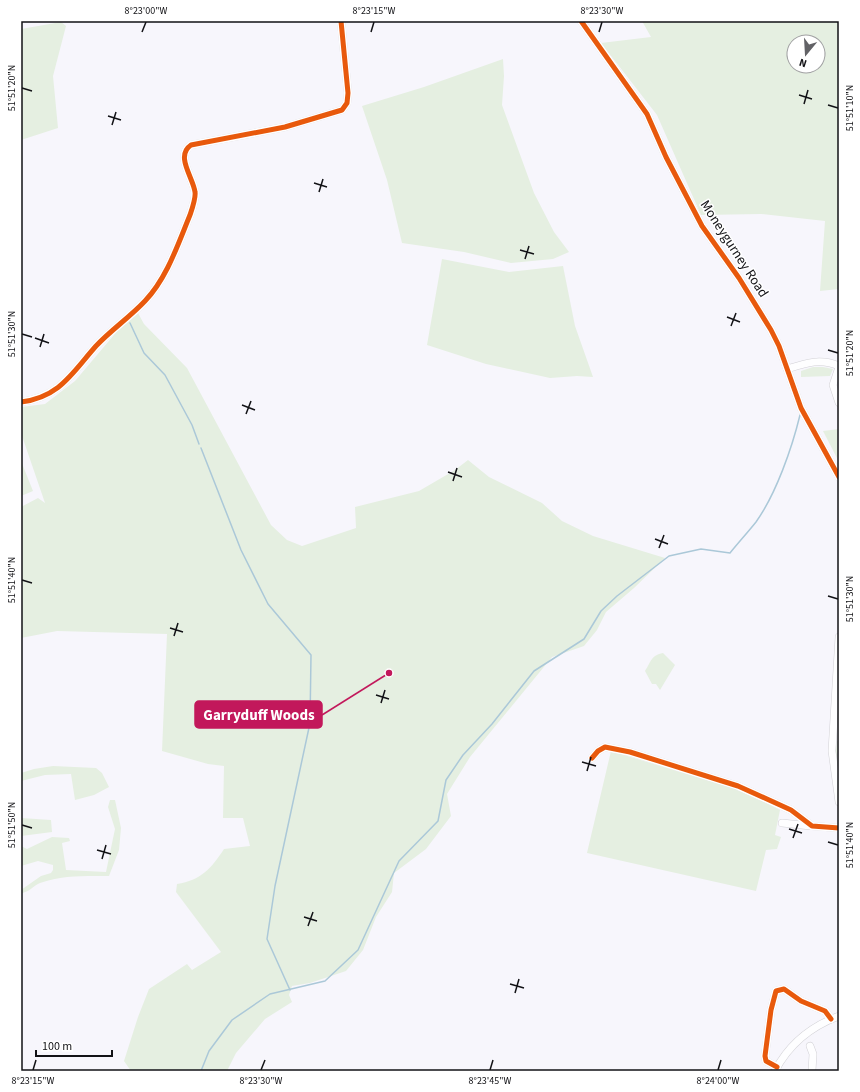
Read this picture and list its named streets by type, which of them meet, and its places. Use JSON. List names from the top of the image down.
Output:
{
  "streets": {
    "street": ["Moneygurney Road"]
  },
  "places": ["Garryduff Woods"],
  "scale_bar": "100 m",
  "north": "bottom",
  "coordinates": [
    "8°23'00\"W",
    "8°23'15\"W",
    "8°23'30\"W",
    "51°51'20\"N",
    "51°51'10\"N",
    "51°51'30\"N",
    "51°51'40\"N",
    "51°51'50\"N",
    "8°23'45\"W",
    "8°24'00\"W"
  ]
}
